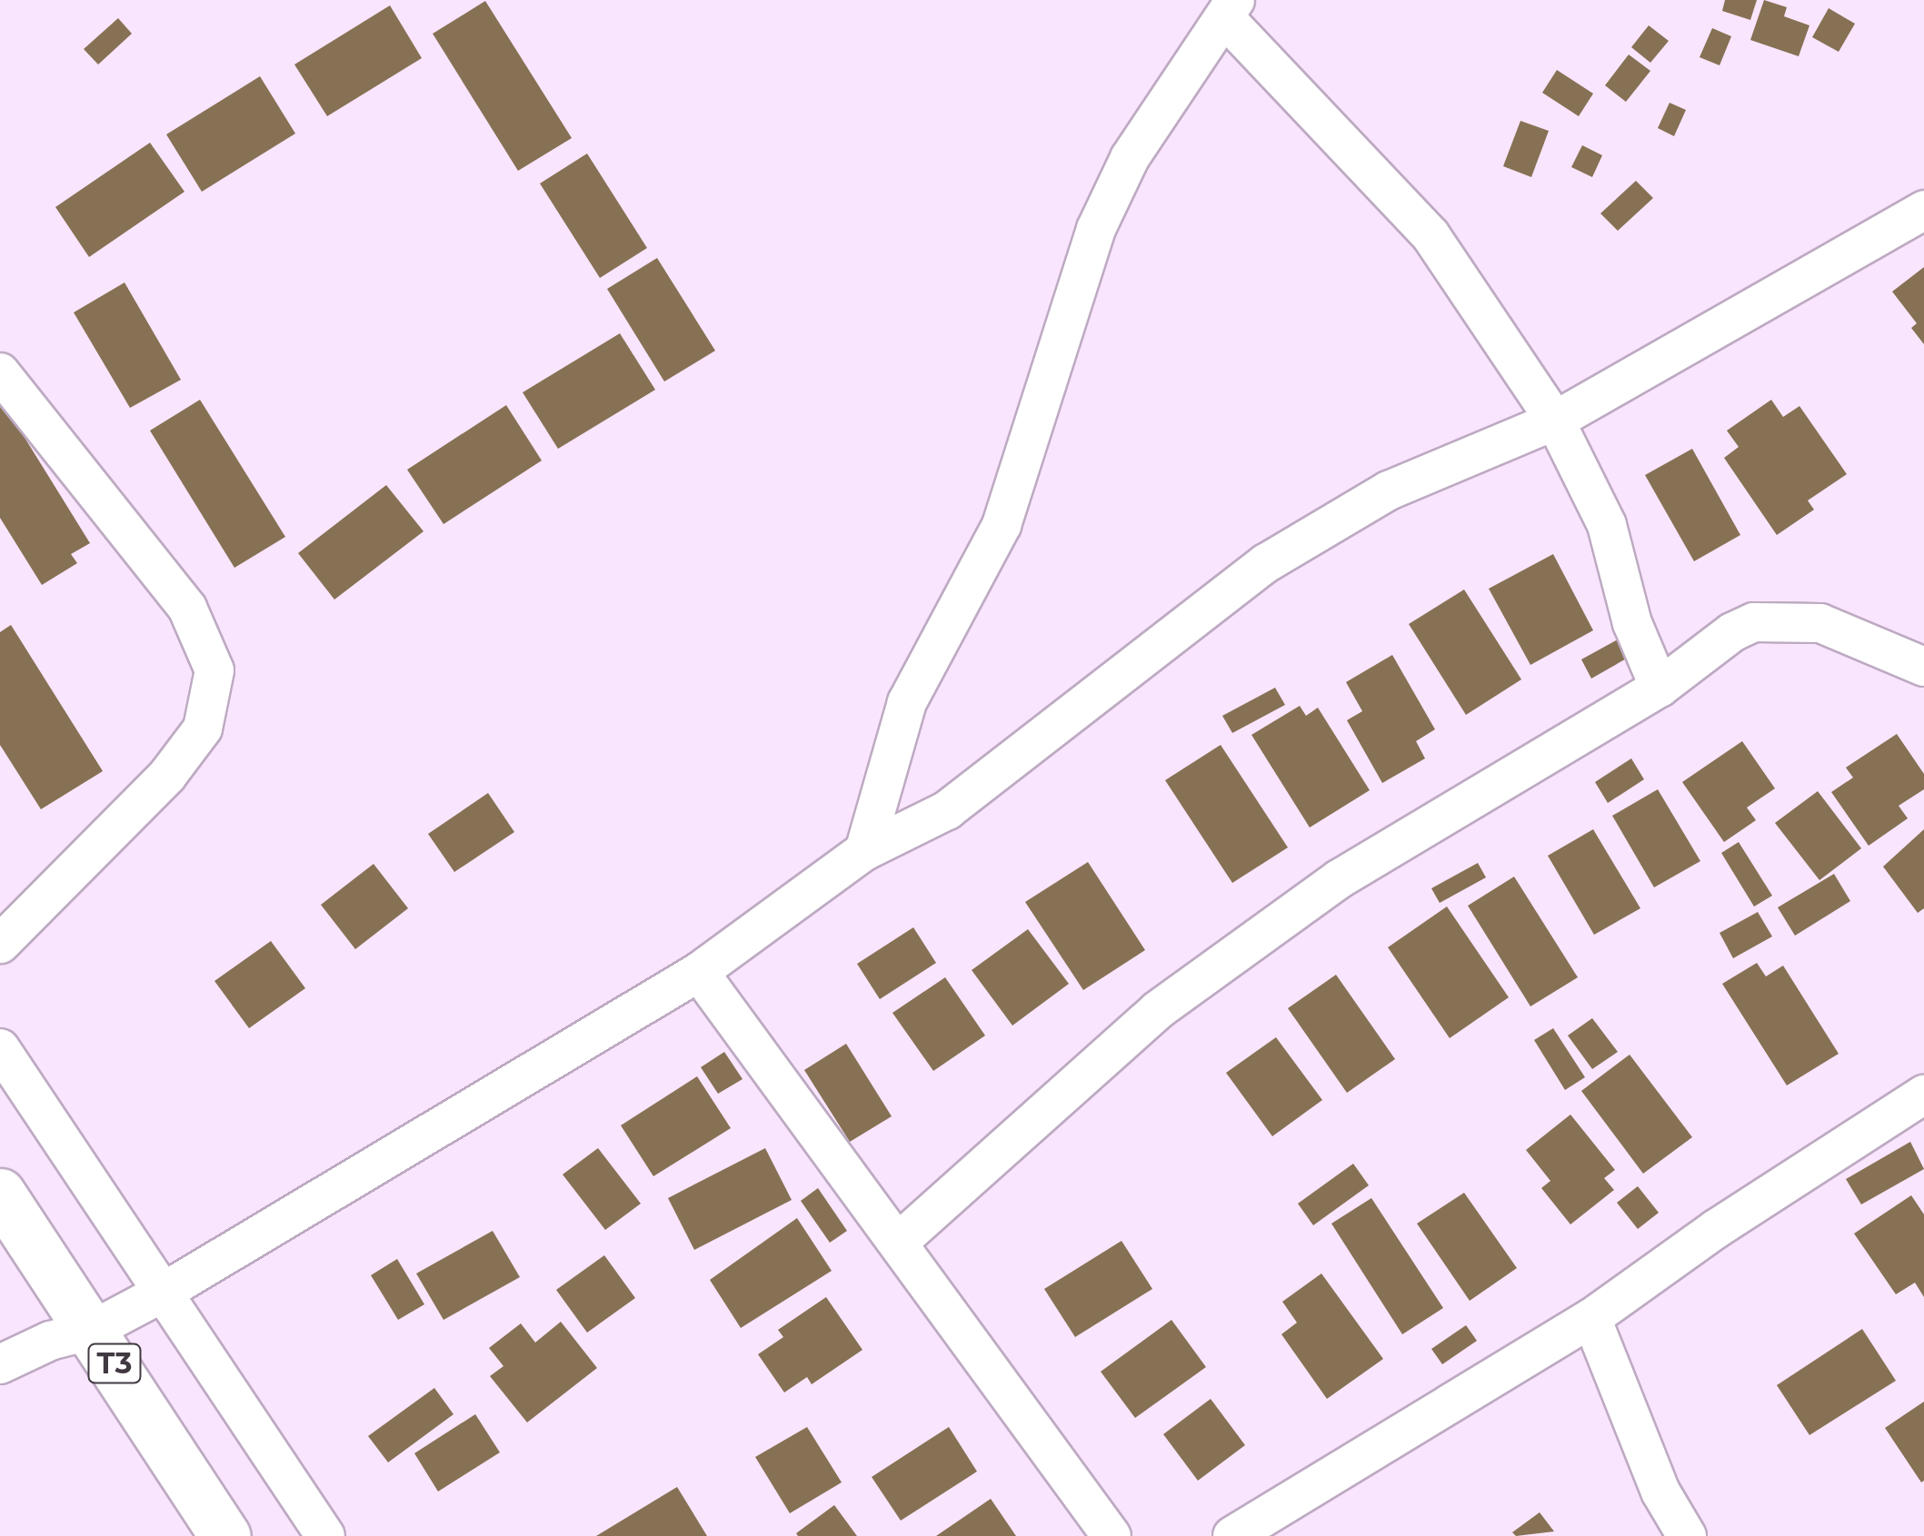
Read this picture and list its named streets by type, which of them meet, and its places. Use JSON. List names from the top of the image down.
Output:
{
  "streets": {
    "highway": ["T3"]
  }
}
